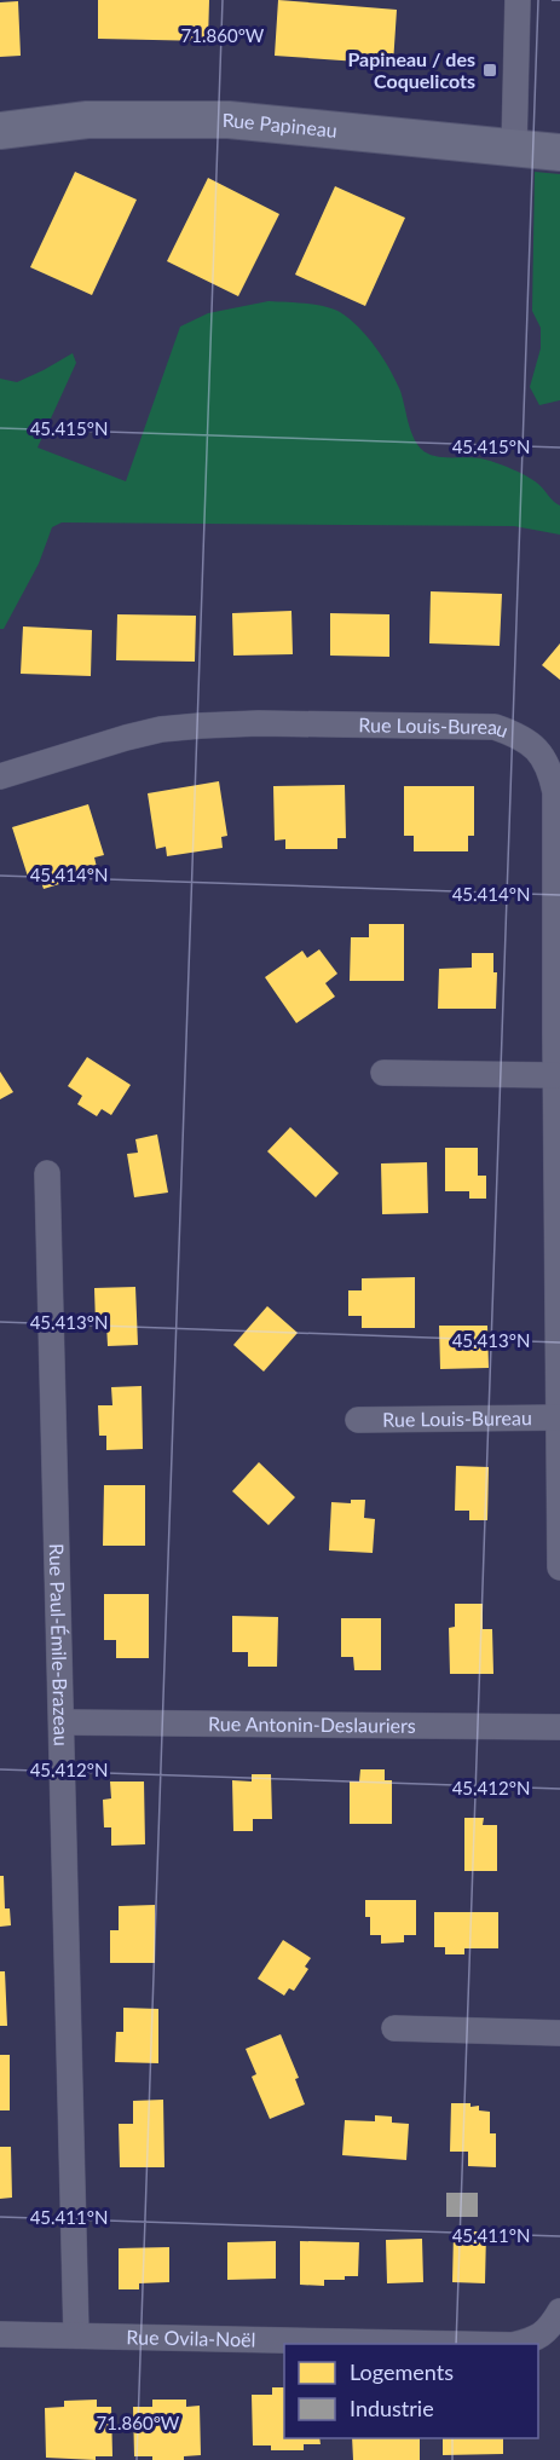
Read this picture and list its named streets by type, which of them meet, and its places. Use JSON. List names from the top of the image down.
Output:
{
  "streets": {
    "street": [
      "Rue Papineau",
      "Rue Louis-Bureau",
      "Rue Paul-Émile-Brazeau",
      "Rue Antonin-Deslauriers",
      "Rue Ovila-Noël"
    ]
  },
  "crossings": [
    ["Rue Paul-Émile-Brazeau", "Rue Antonin-Deslauriers"],
    ["Rue Paul-Émile-Brazeau", "Rue Ovila-Noël"]
  ],
  "places": {
    "transit": ["Papineau / des Coquelicots"]
  },
  "legend": ["Logements", "Industrie"],
  "coordinates": [
    "71.860°W",
    "45.415°N",
    "45.414°N",
    "45.413°N",
    "45.412°N",
    "45.411°N"
  ]
}
